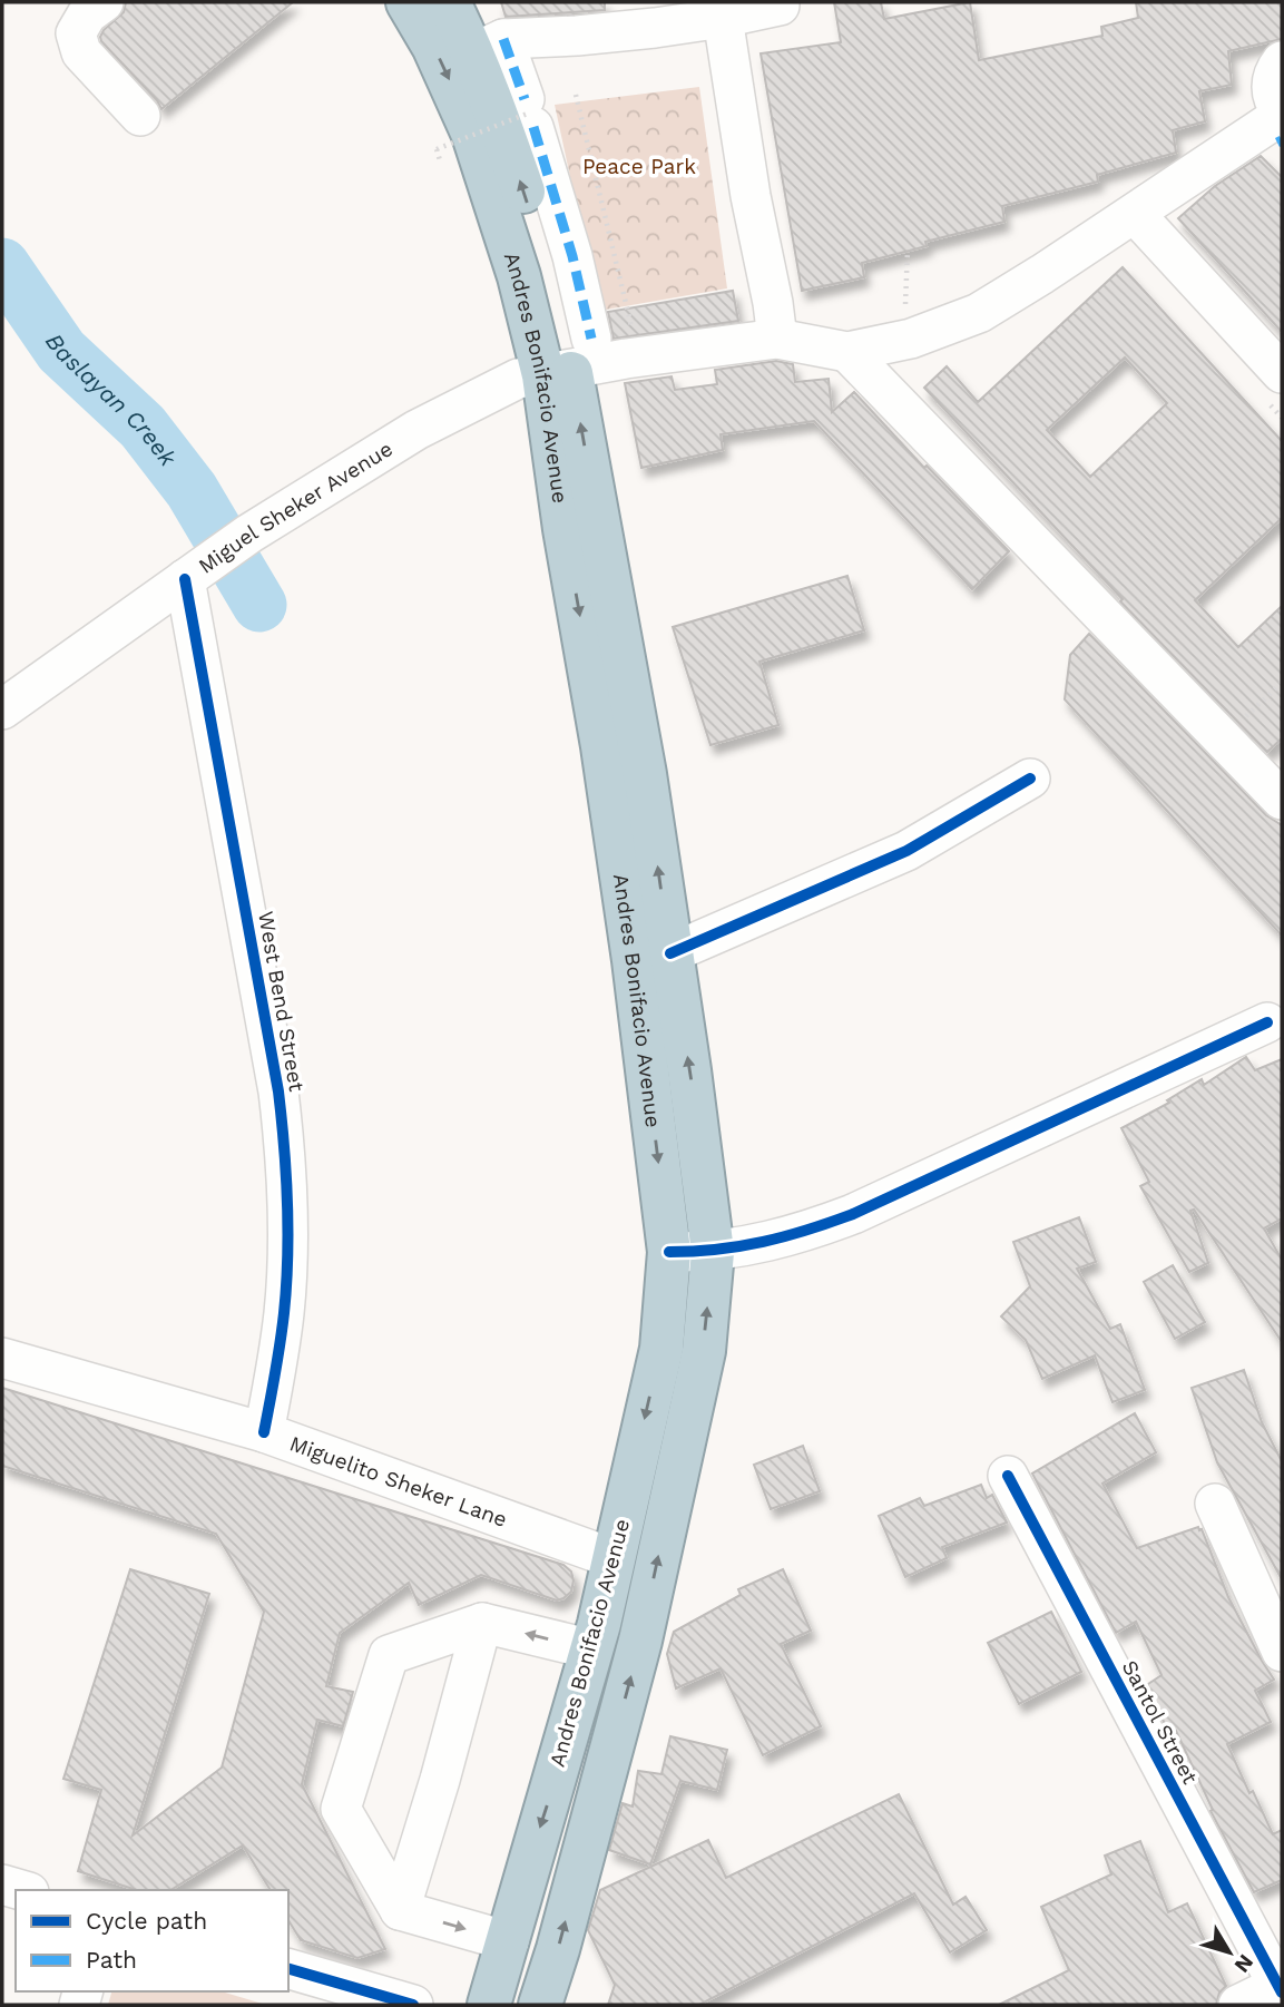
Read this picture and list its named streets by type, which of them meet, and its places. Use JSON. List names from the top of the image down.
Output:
{
  "streets": {
    "highway": ["Andres Bonifacio Avenue"],
    "street": [
      "Miguel Sheker Avenue",
      "West Bend Street",
      "Miguelito Sheker Lane",
      "Santol Street"
    ]
  },
  "crossings": [
    ["Andres Bonifacio Avenue", "Miguel Sheker Avenue"],
    ["Andres Bonifacio Avenue", "Miguelito Sheker Lane"],
    ["Miguel Sheker Avenue", "West Bend Street"],
    ["West Bend Street", "Miguelito Sheker Lane"]
  ],
  "water": ["Baslayan Creek"],
  "parks": ["Peace Park"],
  "legend": ["Cycle path", "Path"],
  "north": "bottom right"
}
